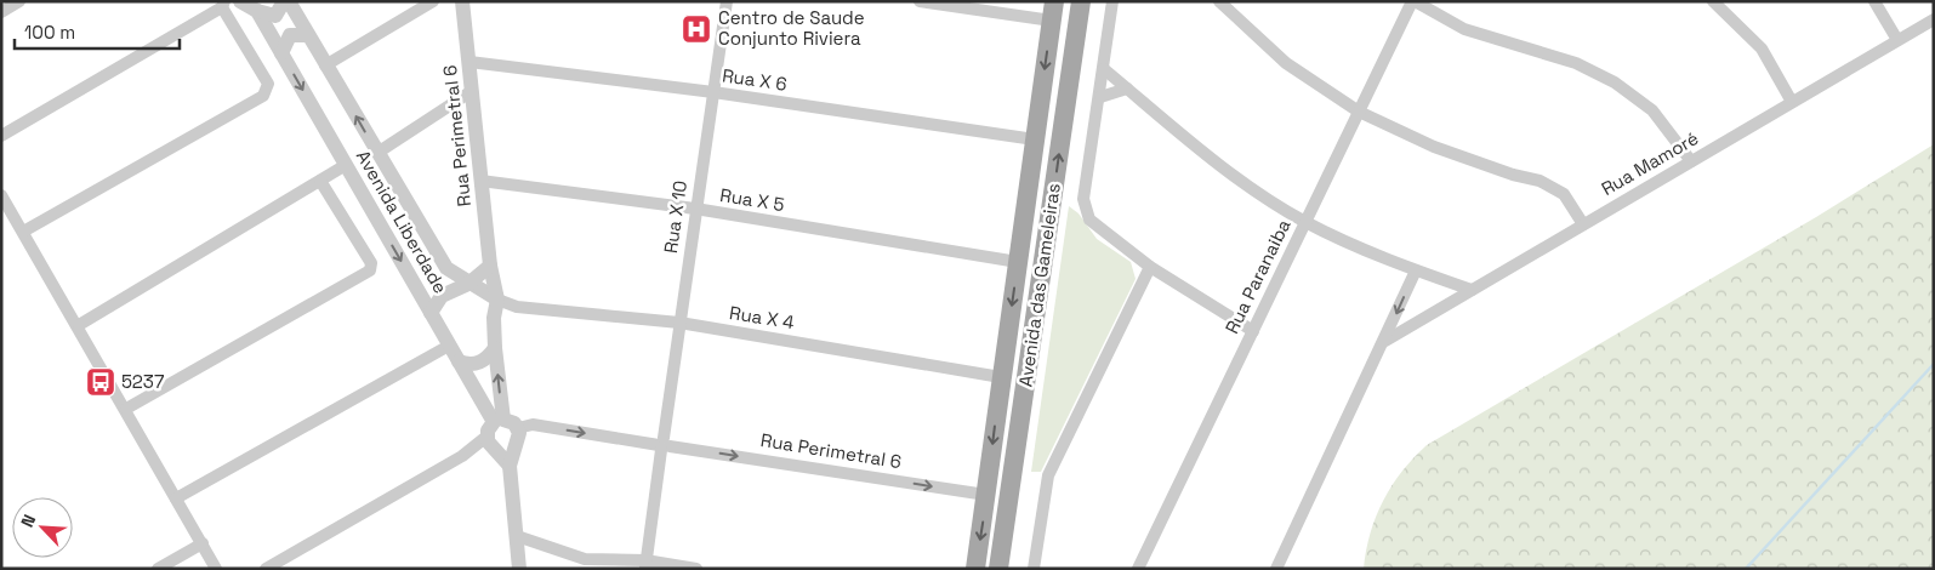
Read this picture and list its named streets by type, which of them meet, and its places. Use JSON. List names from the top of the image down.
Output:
{
  "streets": {
    "main road": ["Avenida das Gameleiras"],
    "street": [
      "Rua X 6",
      "Rua Perimetral 6",
      "Rua Mamoré",
      "Rua X 5",
      "Rua X 10",
      "Avenida Liberdade",
      "Rua Paranaiba",
      "Rua X 4"
    ]
  },
  "crossings": [
    ["Rua X 6", "Rua Perimetral 6"],
    ["Rua X 6", "Rua X 10"],
    ["Rua X 6", "Avenida das Gameleiras"],
    ["Rua Perimetral 6", "Rua X 5"],
    ["Rua Perimetral 6", "Rua X 10"],
    ["Rua Perimetral 6", "Avenida Liberdade"],
    ["Rua Perimetral 6", "Avenida das Gameleiras"],
    ["Rua Perimetral 6", "Rua X 4"],
    ["Rua X 5", "Rua X 10"],
    ["Rua X 5", "Avenida das Gameleiras"],
    ["Rua X 10", "Rua X 4"],
    ["Avenida Liberdade", "Rua X 4"],
    ["Avenida das Gameleiras", "Rua X 4"]
  ],
  "places": {
    "hospital": ["Centro de Saude Conjunto Riviera"],
    "bus stop": ["5237"]
  },
  "scale_bar": "100 m",
  "north": "top left"
}
